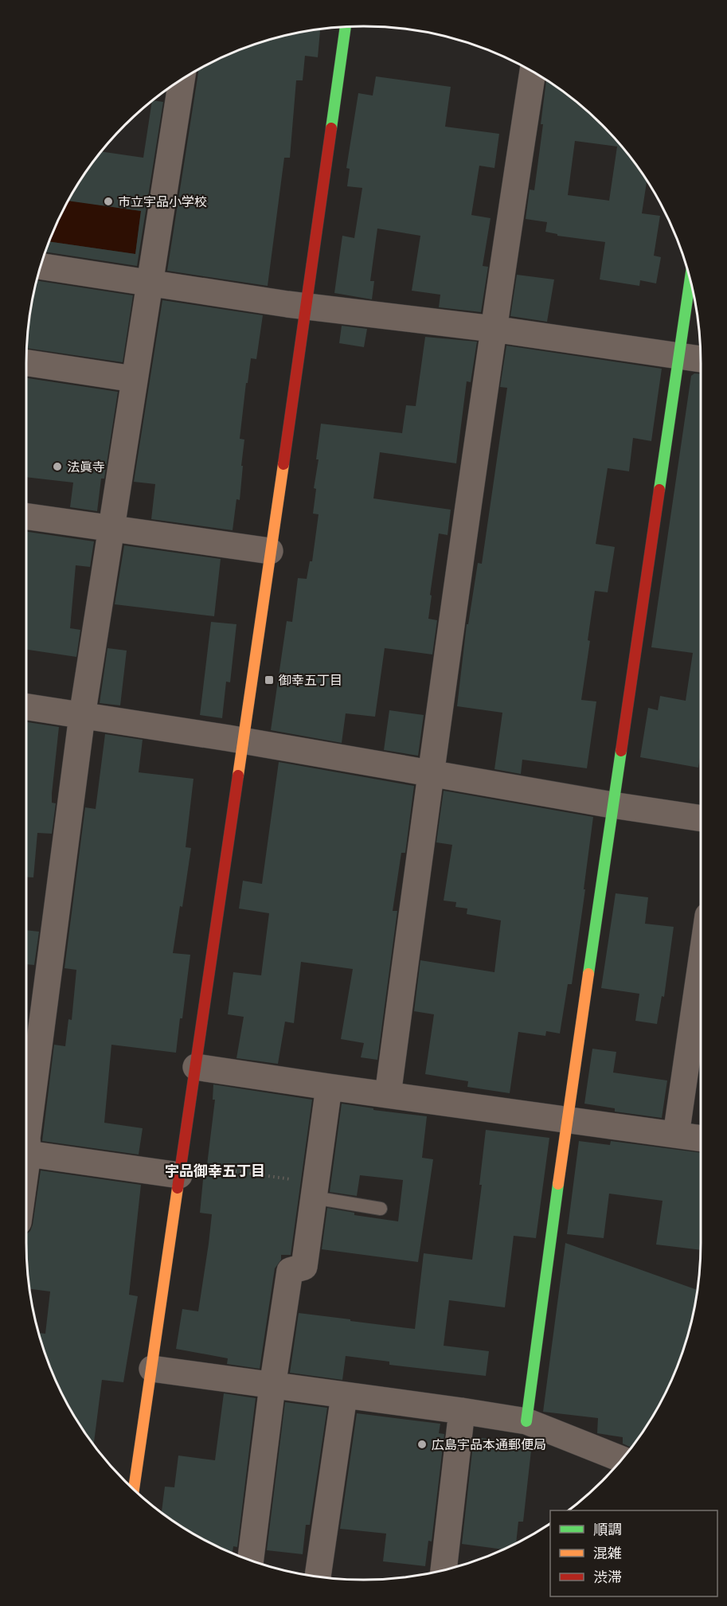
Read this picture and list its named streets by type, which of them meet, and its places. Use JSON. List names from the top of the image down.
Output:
{
  "districts": ["宇品御幸五丁目"],
  "places": {
    "other": ["市立宇品小学校", "法眞寺", "広島宇品本通郵便局"],
    "transit": ["御幸五丁目"]
  },
  "legend": ["順調", "混雑", "渋滞"]
}
